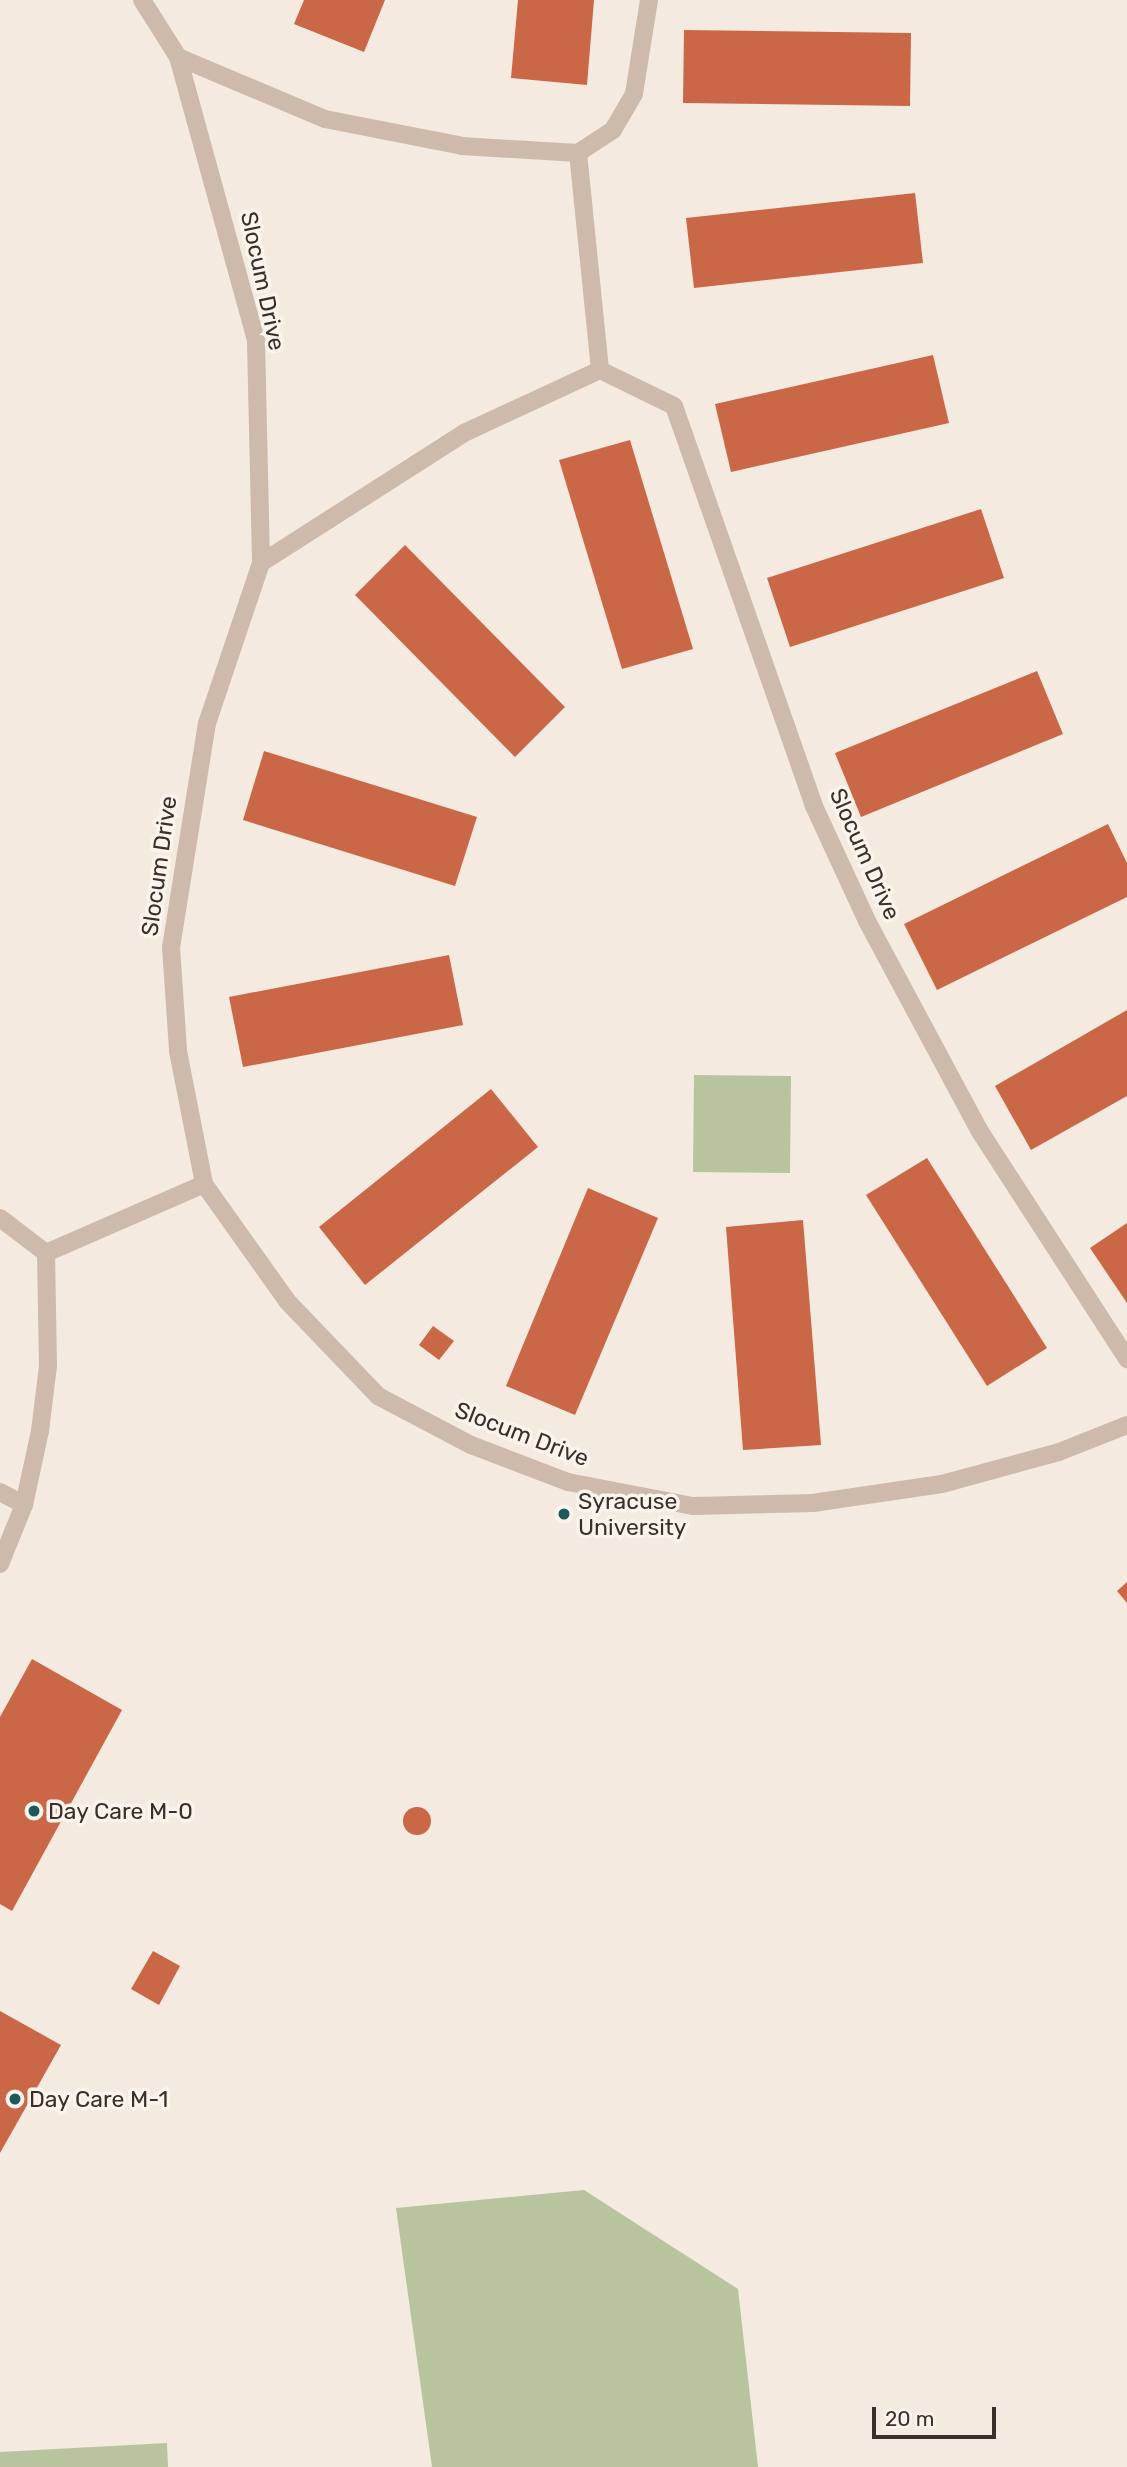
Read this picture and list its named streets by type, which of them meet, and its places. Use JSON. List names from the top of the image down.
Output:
{
  "streets": {
    "street": ["Slocum Drive"]
  },
  "places": ["Syracuse University", "Day Care M-0", "Day Care M-1"],
  "scale_bar": "20 m"
}
